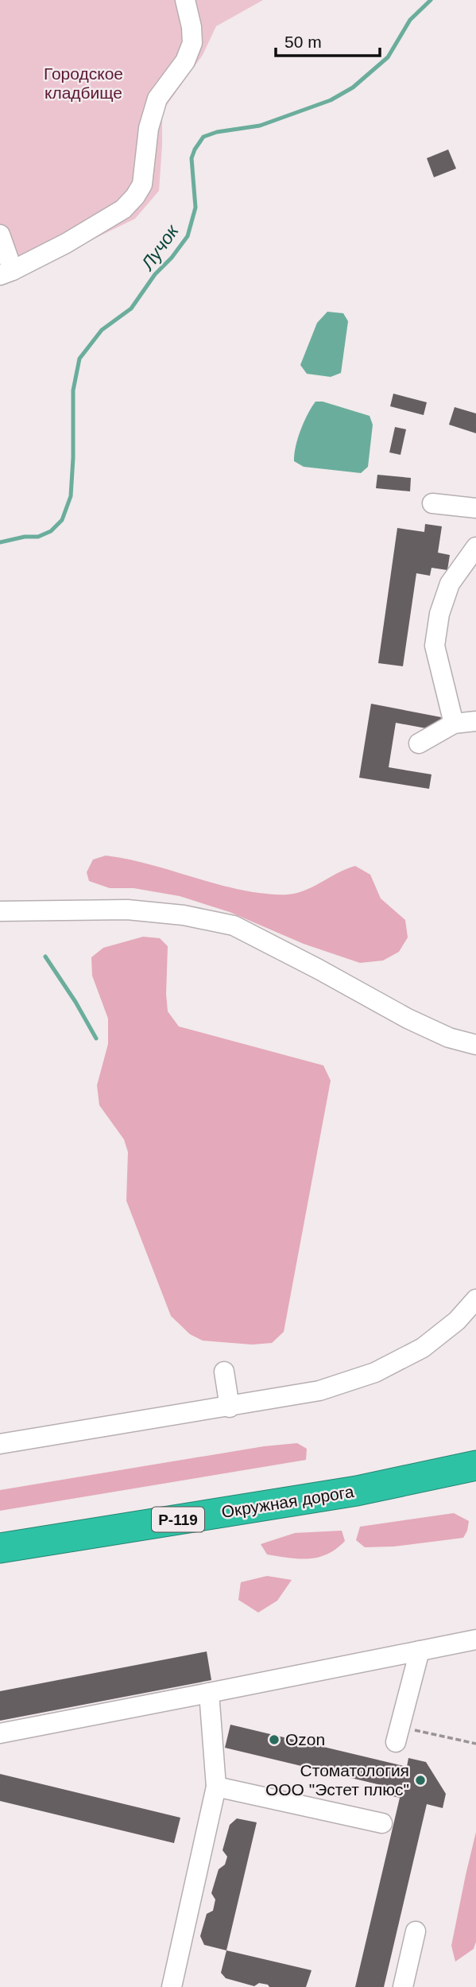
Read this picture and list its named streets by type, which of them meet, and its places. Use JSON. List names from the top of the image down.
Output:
{
  "streets": {
    "highway": ["Окружная дорога", "Р-119"]
  },
  "water": ["Лучок"],
  "parks": ["Городское кладбище"],
  "places": ["Ozon", "Стоматология ООО \"Эстет плюс\""],
  "scale_bar": "50 m"
}
